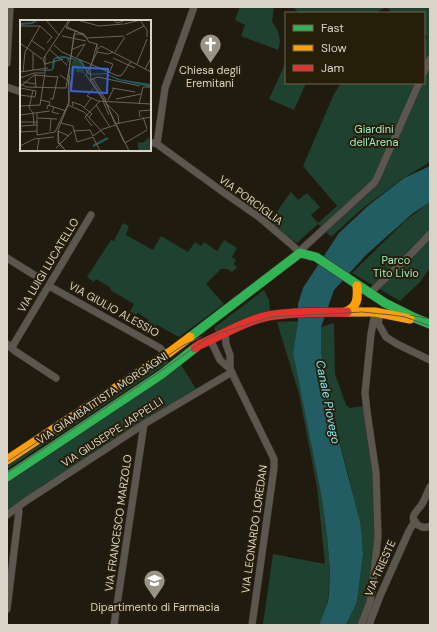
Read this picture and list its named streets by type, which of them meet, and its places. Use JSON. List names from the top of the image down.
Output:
{
  "streets": {
    "street": [
      "VIA PORCIGLIA",
      "VIA LUIGI LUCATELLO",
      "VIA GIULIO ALESSIO",
      "VIA GIAMBATTISTA MORGAGNI",
      "VIA GIUSEPPE JAPPELLI",
      "VIA FRANCESCO MARZOLO",
      "VIA LEONARDO LOREDAN",
      "VIA TRIESTE"
    ]
  },
  "crossings": [
    ["VIA PORCIGLIA", "VIA GIAMBATTISTA MORGAGNI"],
    ["VIA LUIGI LUCATELLO", "VIA GIULIO ALESSIO"],
    ["VIA GIULIO ALESSIO", "VIA GIAMBATTISTA MORGAGNI"],
    ["VIA GIUSEPPE JAPPELLI", "VIA FRANCESCO MARZOLO"],
    ["VIA GIUSEPPE JAPPELLI", "VIA LEONARDO LOREDAN"]
  ],
  "water": ["Canale Piovego"],
  "parks": ["Giardini dell'Arena", "Parco Tito Livio"],
  "places": {
    "church": ["Chiesa degli Eremitani"],
    "school or university": ["Dipartimento di Farmacia"]
  },
  "legend": ["Fast", "Slow", "Jam"]
}
